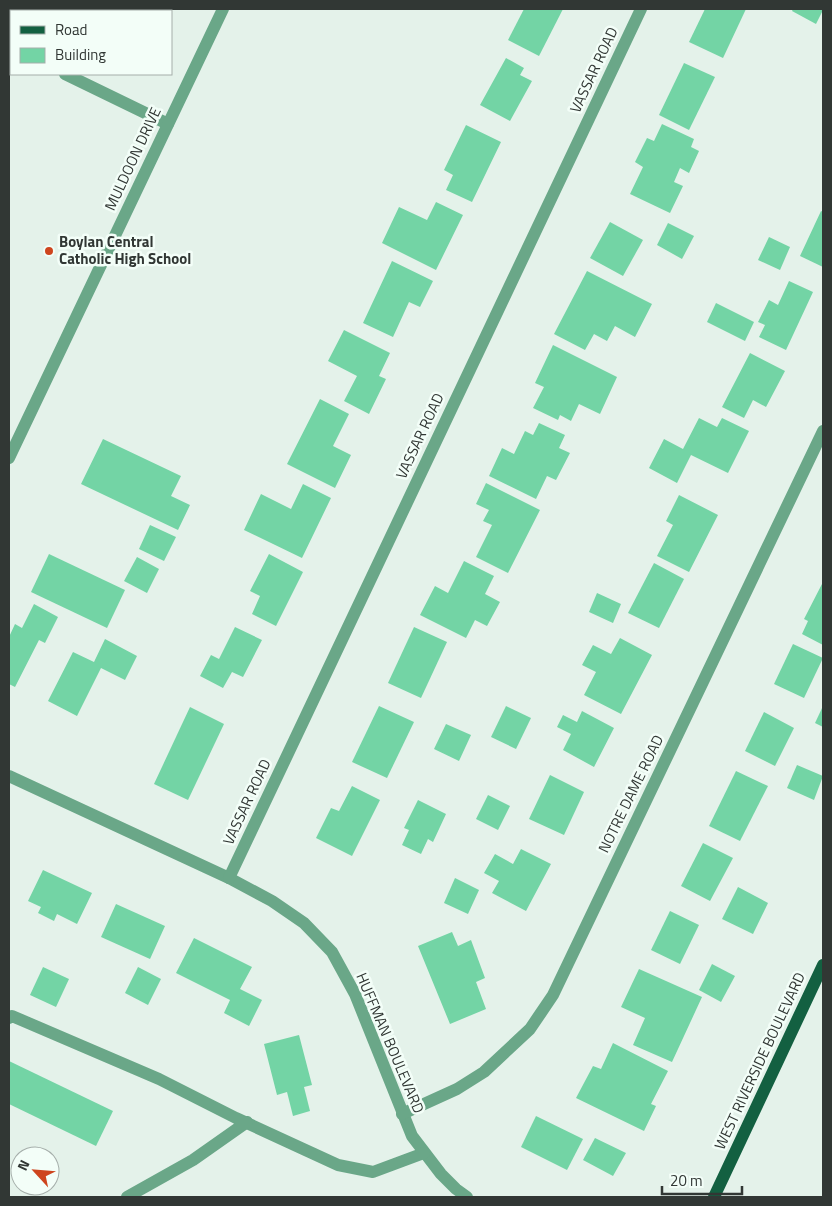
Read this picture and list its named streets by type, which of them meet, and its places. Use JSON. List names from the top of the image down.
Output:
{
  "streets": {
    "main road": ["WEST RIVERSIDE BOULEVARD"],
    "street": [
      "VASSAR ROAD",
      "MULDOON DRIVE",
      "NOTRE DAME ROAD",
      "HUFFMAN BOULEVARD"
    ]
  },
  "crossings": [
    ["VASSAR ROAD", "HUFFMAN BOULEVARD"],
    ["NOTRE DAME ROAD", "HUFFMAN BOULEVARD"]
  ],
  "places": ["Boylan Central Catholic High School"],
  "legend": ["Road", "Building"],
  "scale_bar": "20 m",
  "north": "top left"
}
